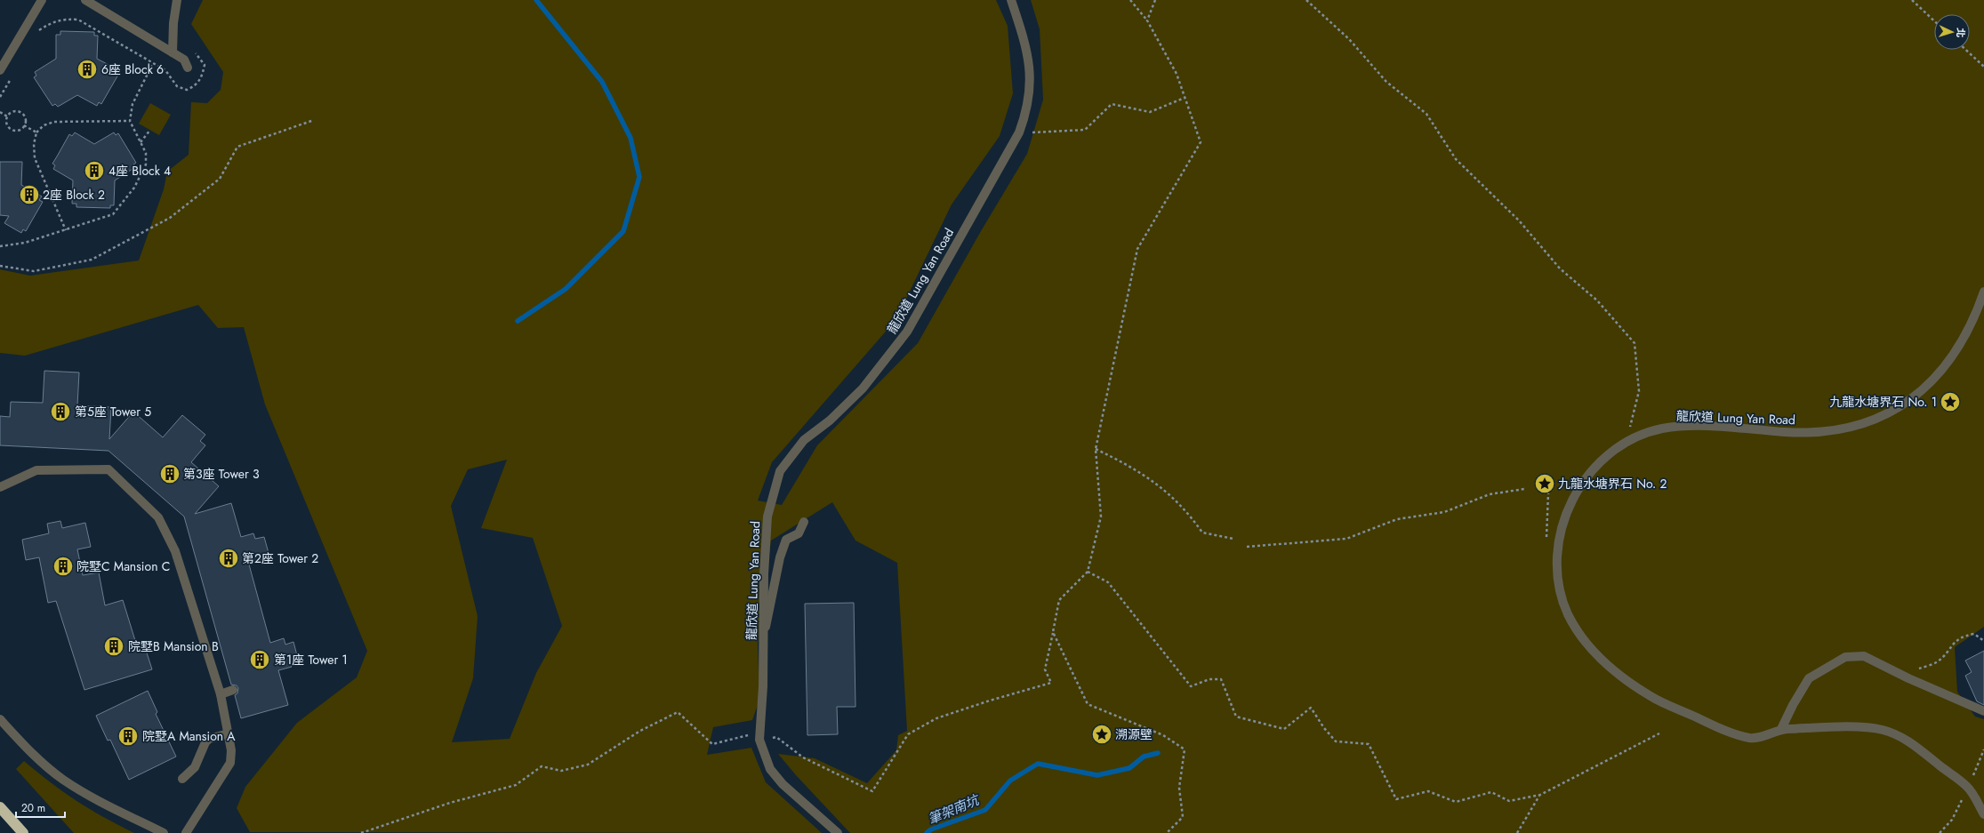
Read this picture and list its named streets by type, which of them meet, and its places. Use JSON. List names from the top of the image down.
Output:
{
  "streets": {
    "street": ["龍欣道 Lung Yan Road"]
  },
  "water": ["筆架南坑"],
  "places": {
    "building": [
      "6座 Block 6",
      "4座 Block 4",
      "2座 Block 2",
      "第5座 Tower 5",
      "第3座 Tower 3",
      "第2座 Tower 2",
      "院墅C Mansion C",
      "院墅B Mansion B",
      "第1座 Tower 1",
      "院墅A Mansion A"
    ],
    "place": ["九龍水塘界石 No. 1", "九龍水塘界石 No. 2", "溯源壁"]
  },
  "scale_bar": "20 m",
  "north": "right"
}
